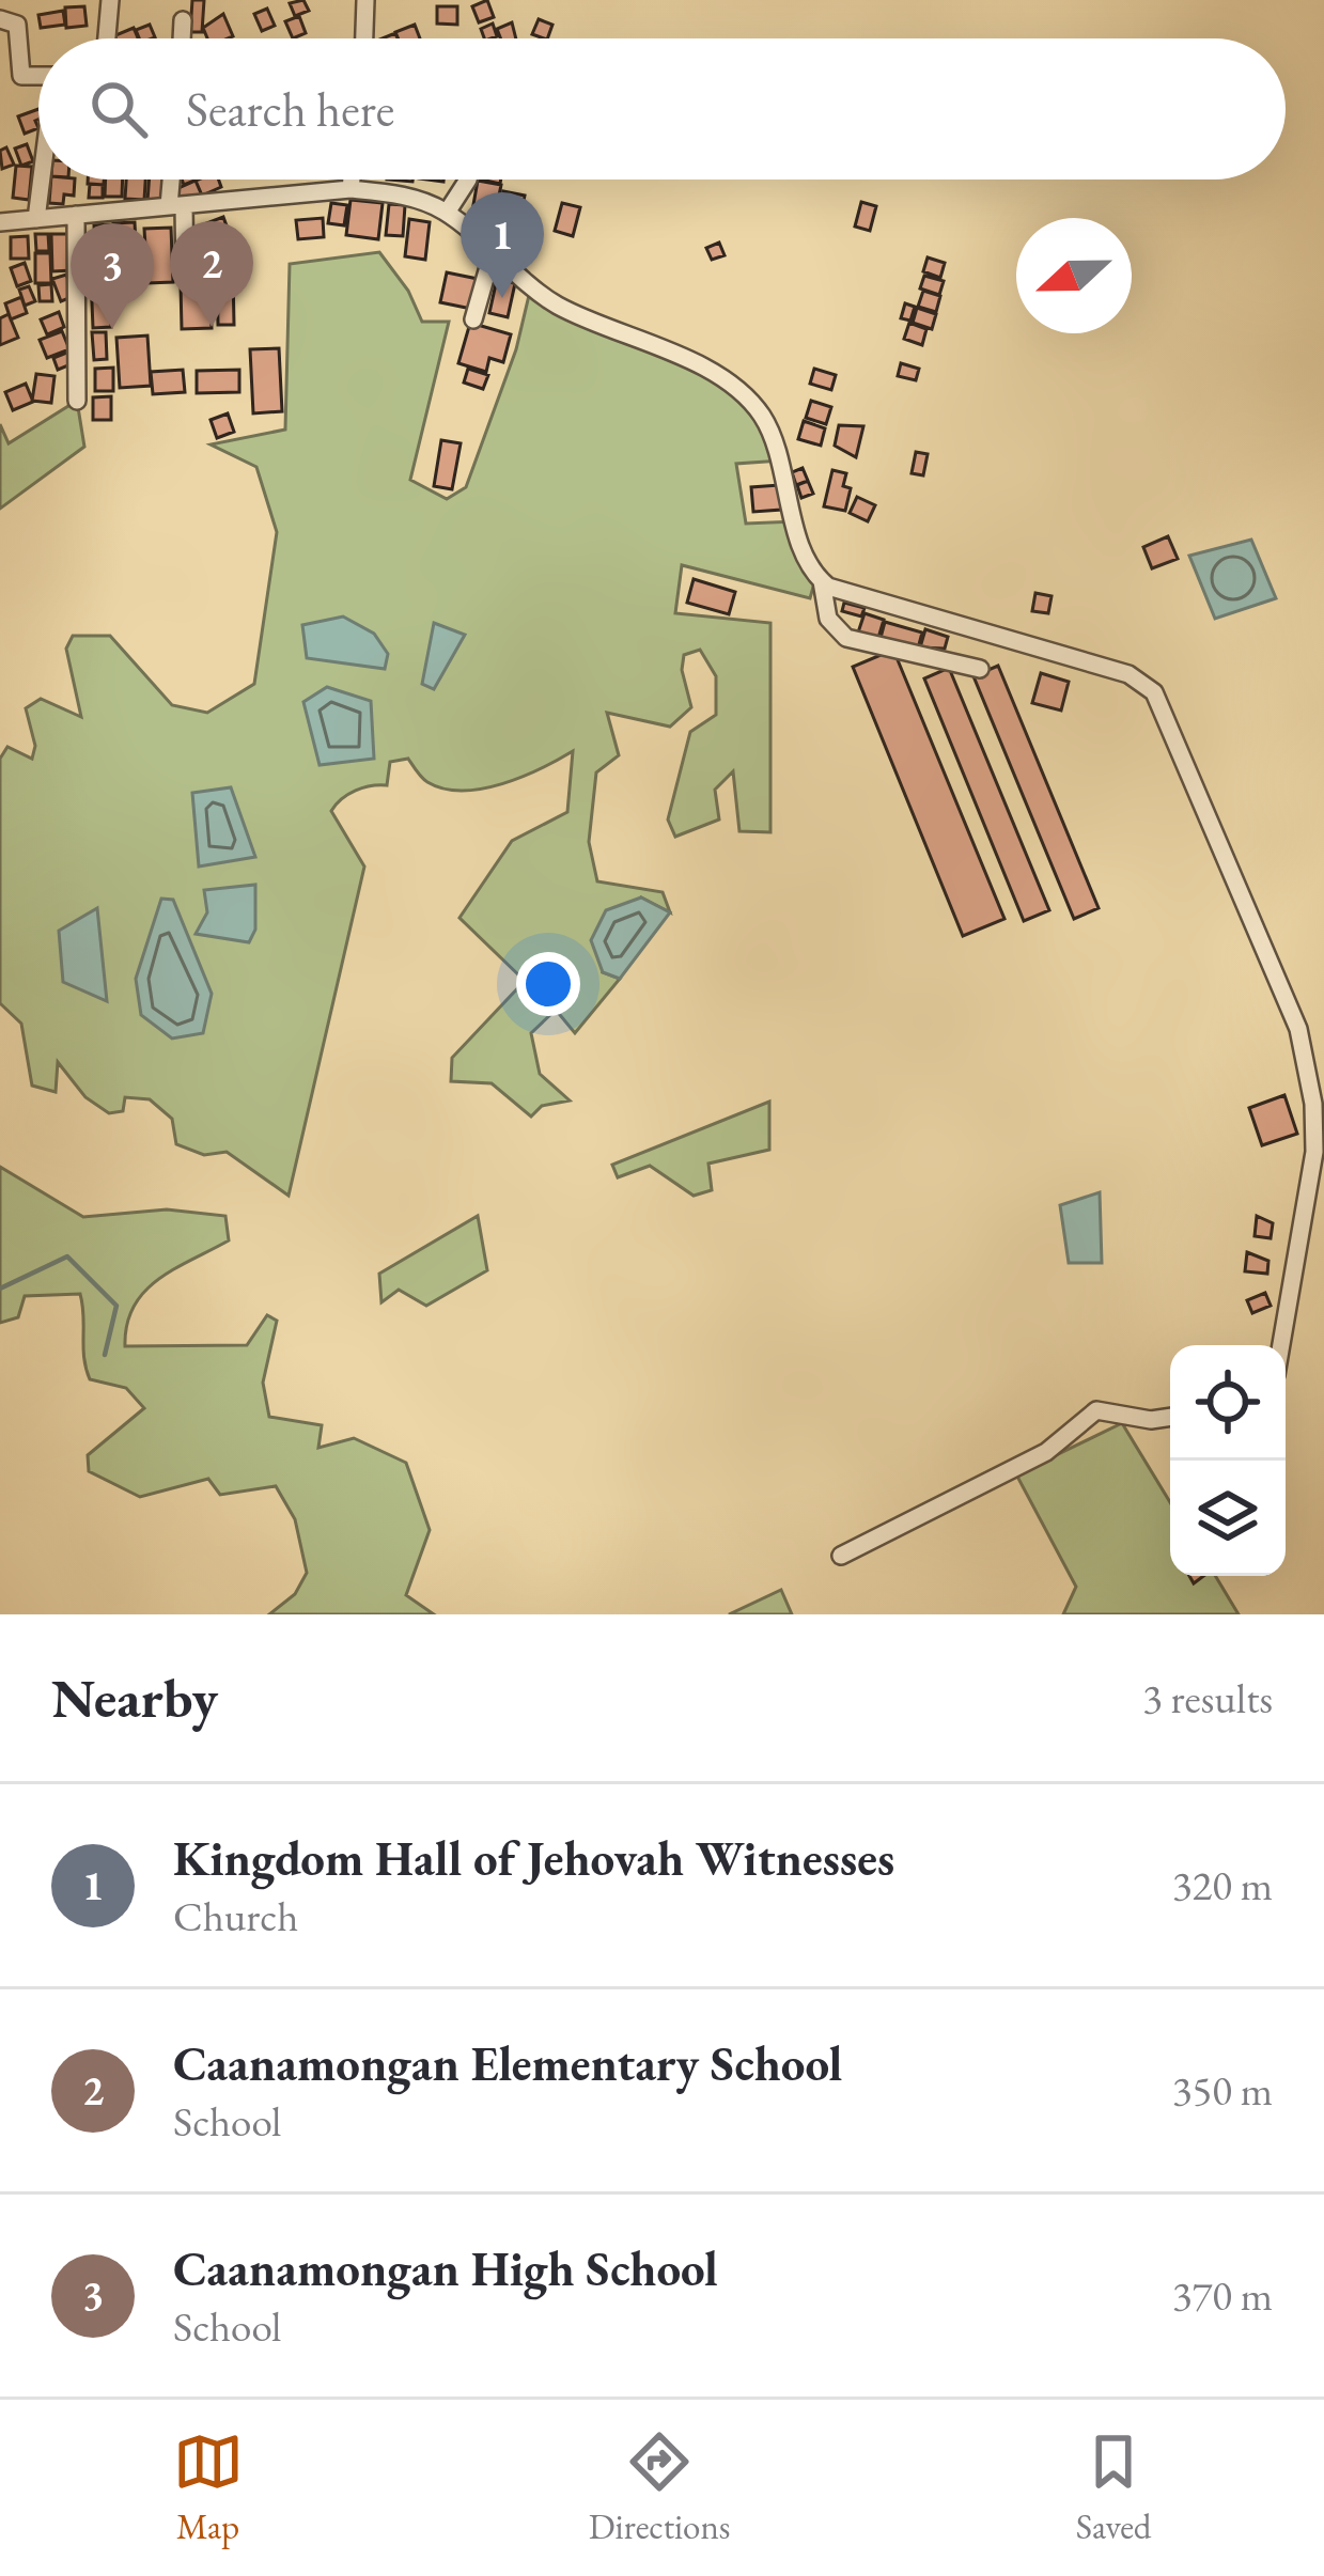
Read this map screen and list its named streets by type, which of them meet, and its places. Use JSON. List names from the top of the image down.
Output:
{
  "north": "left",
  "page": {
    "search": "Search here",
    "pins": ["1", "2", "3"],
    "heading": ["Nearby", "3 results"],
    "list": [
      {
        "mark": "1",
        "name": "Kingdom Hall of Jehovah Witnesses",
        "note": "Church",
        "value": "320 m"
      },
      {
        "mark": "2",
        "name": "Caanamongan Elementary School",
        "note": "School",
        "value": "350 m"
      },
      {
        "mark": "3",
        "name": "Caanamongan High School",
        "note": "School",
        "value": "370 m"
      }
    ],
    "nav": ["Map", "Directions", "Saved"]
  }
}
